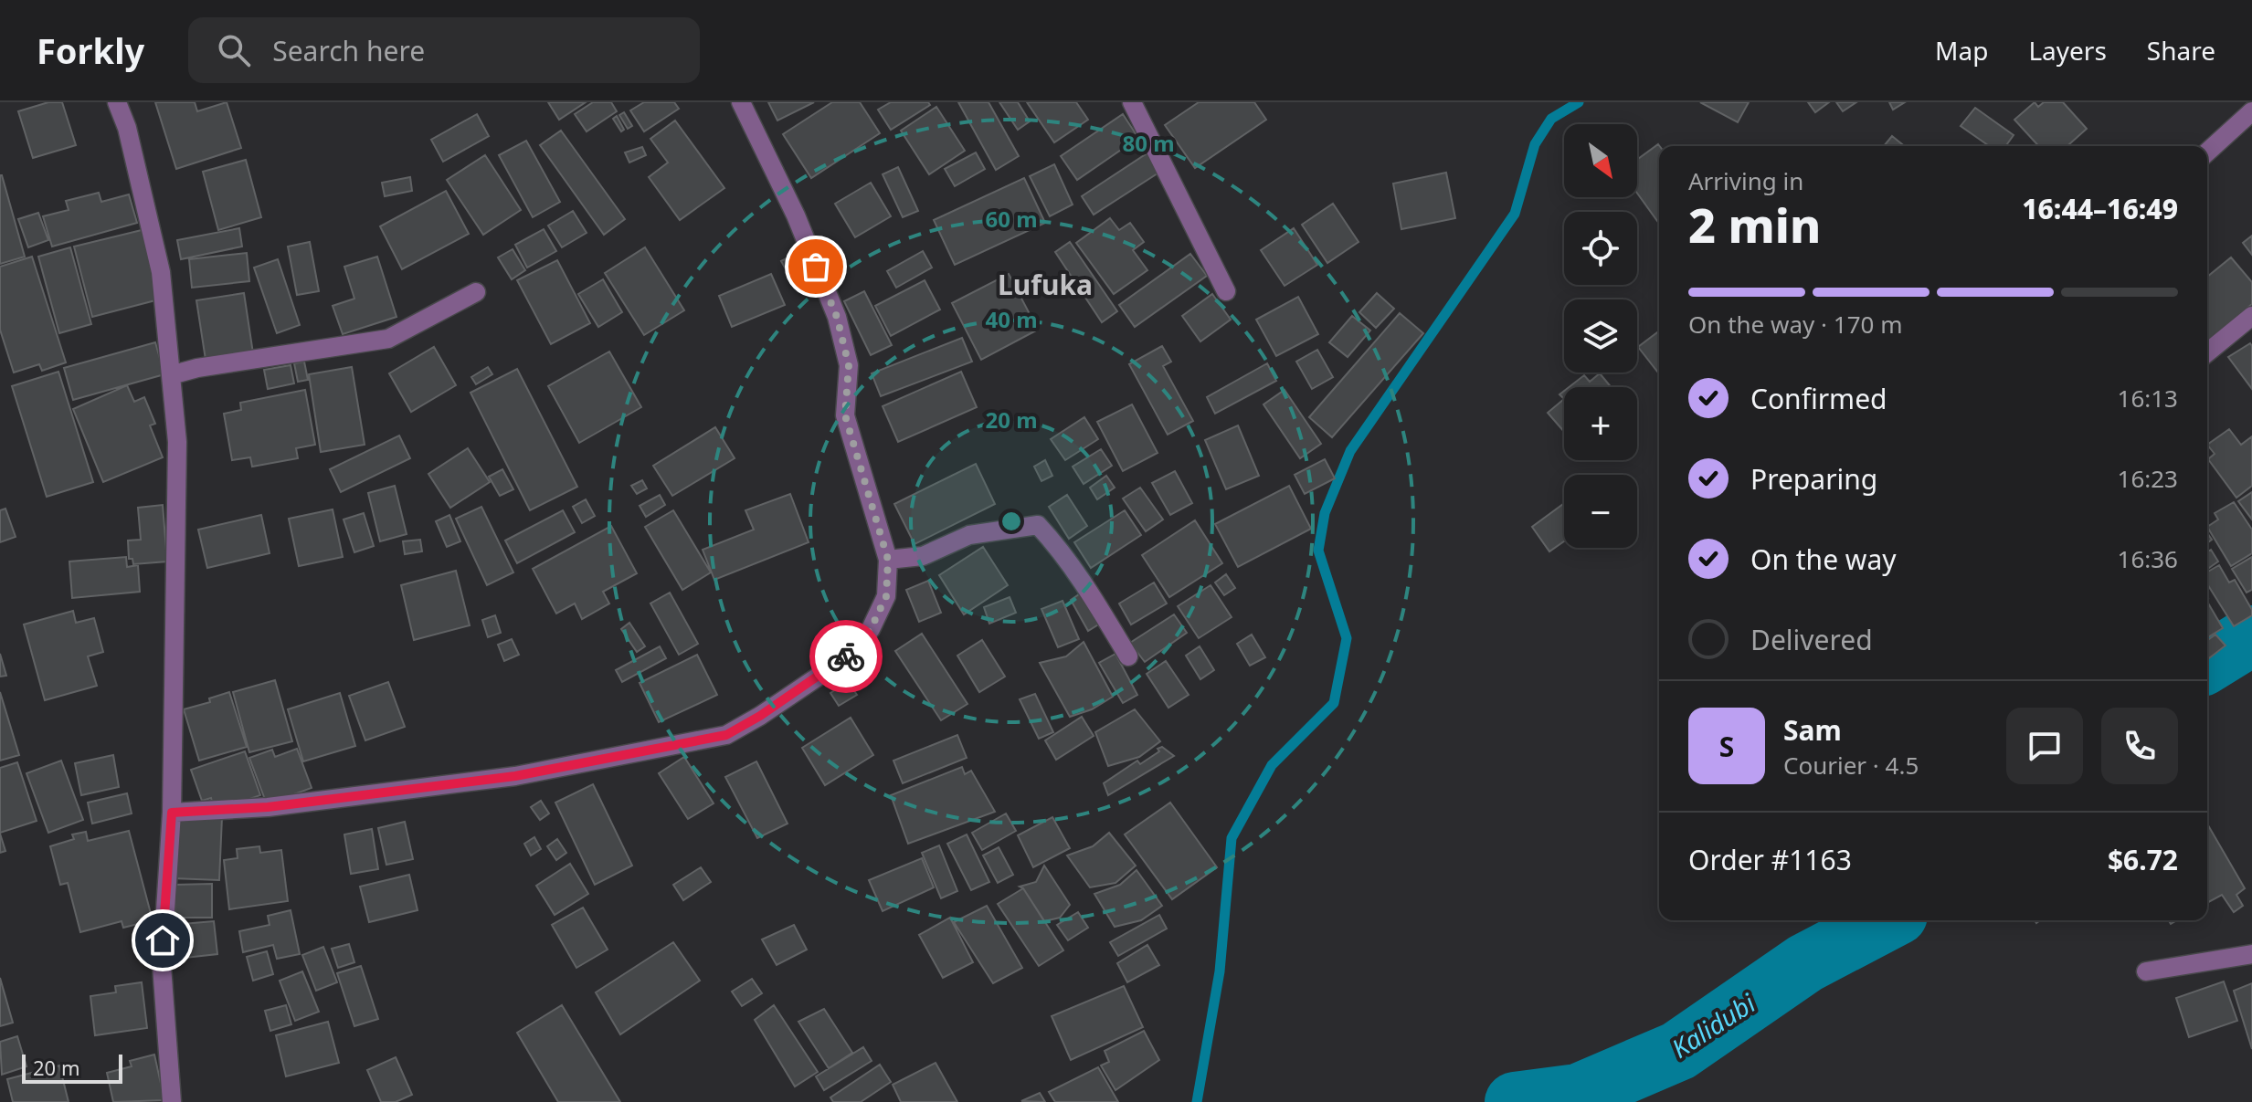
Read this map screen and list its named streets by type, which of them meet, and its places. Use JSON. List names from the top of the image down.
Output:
{
  "districts": ["Lufuka"],
  "water": ["Kalidubi"],
  "scale_bar": "20 m",
  "north": "bottom right",
  "page": {
    "header": "Forkly",
    "search": "Search here",
    "nav": ["Map", "Layers", "Share"],
    "map_buttons": ["+", "−"],
    "heading": ["2 min", "Arriving in", "16:44–16:49"],
    "panel": [
      "Sam",
      "Courier · 4.5",
      "Order #1163",
      "$6.72"
    ],
    "bar": "On the way · 170 m",
    "list": [
      ["Confirmed", "16:13"],
      ["Preparing", "16:23"],
      ["On the way", "16:36"],
      "Delivered"
    ],
    "round": "S",
    "scale": "20 m"
  },
  "rings": [
    "80 m",
    "60 m",
    "40 m",
    "20 m"
  ]
}
